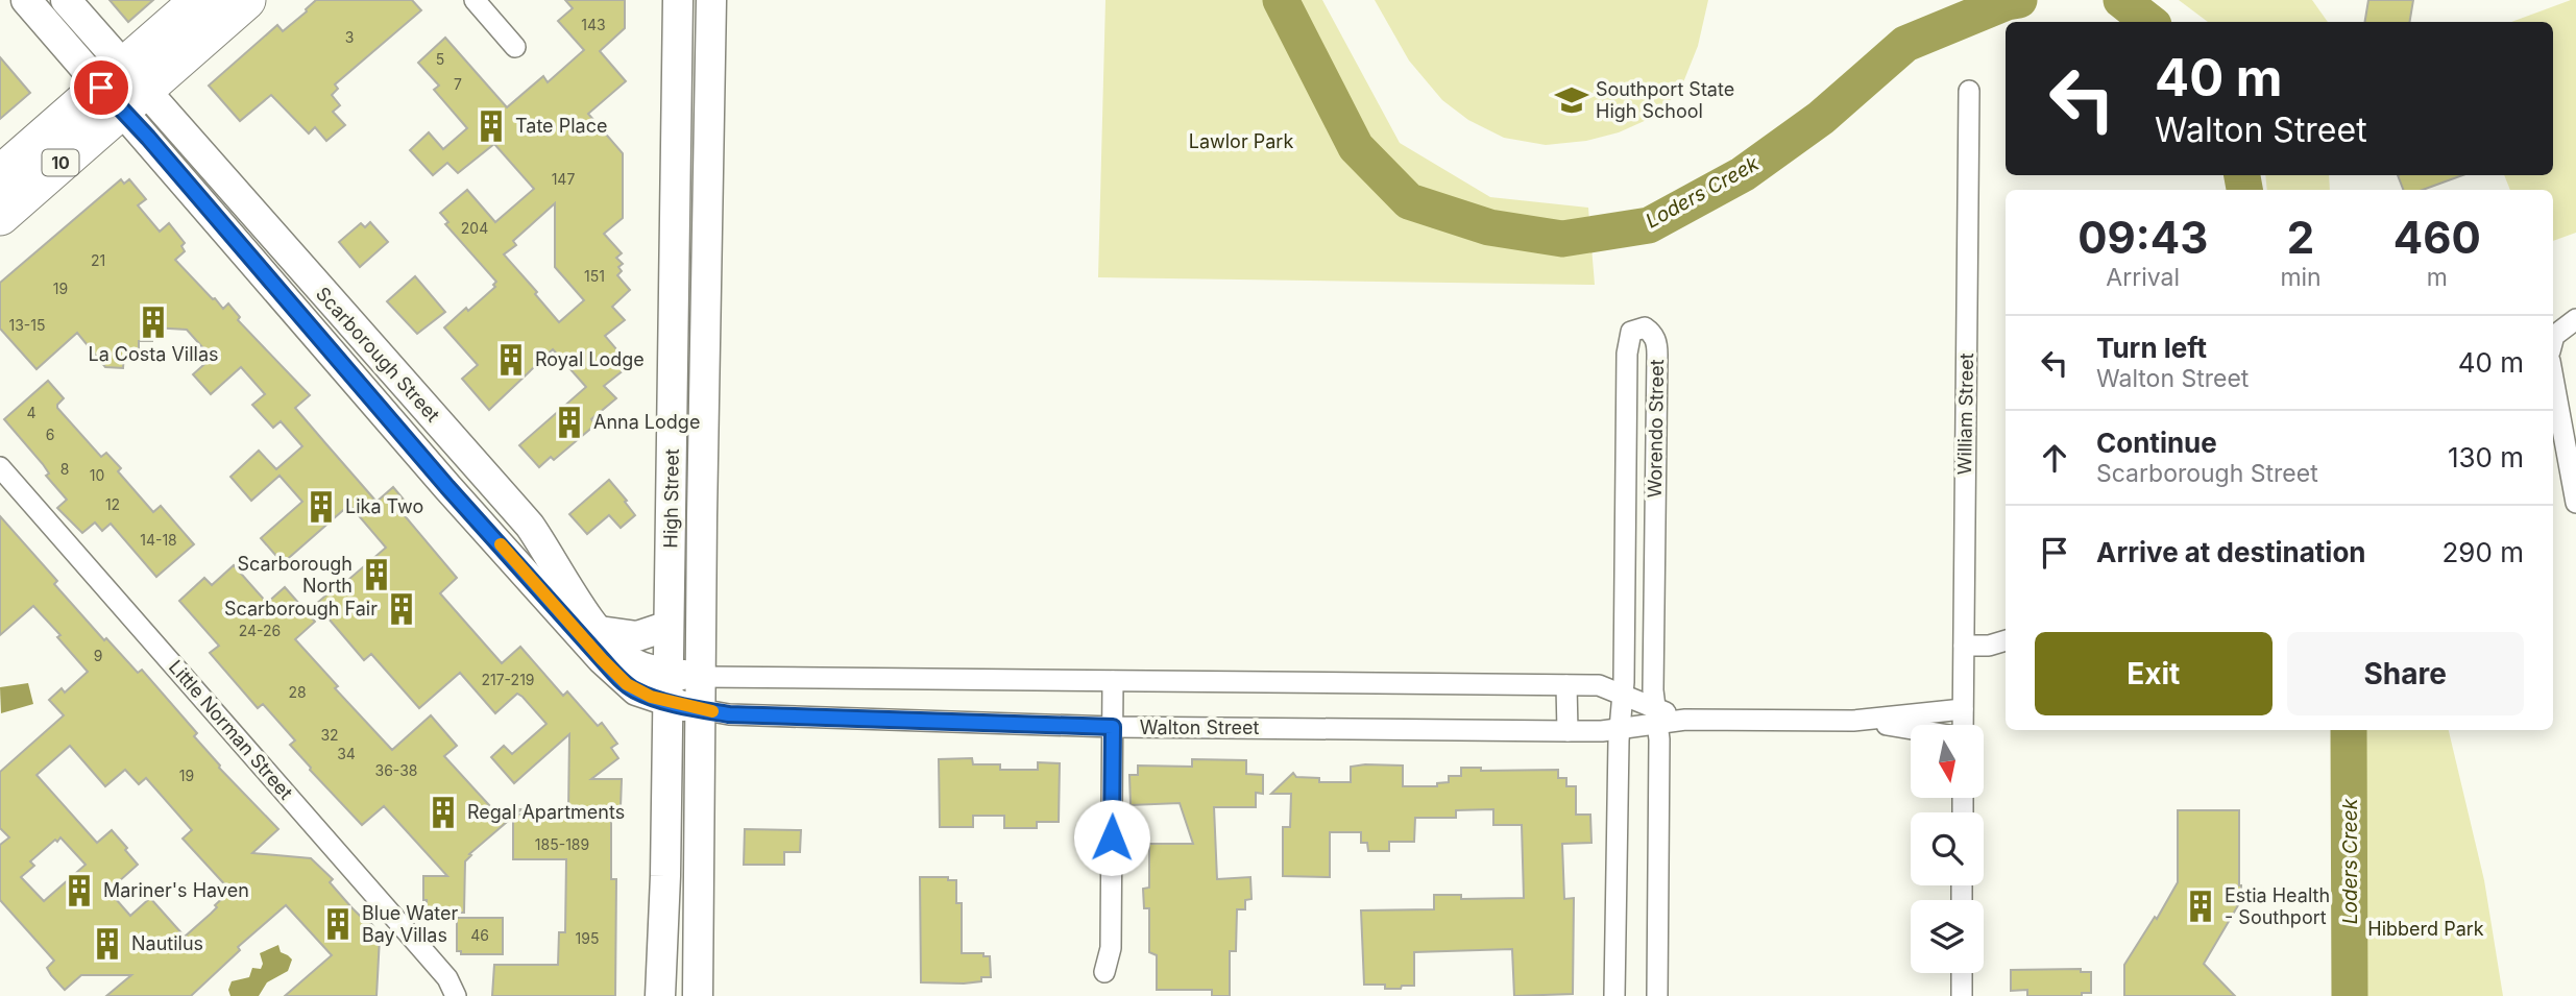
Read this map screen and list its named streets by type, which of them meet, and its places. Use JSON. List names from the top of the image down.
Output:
{
  "streets": {
    "highway": ["10"],
    "main road": ["Scarborough Street", "High Street"],
    "street": [
      "William Street",
      "Worendo Street",
      "Walton Street",
      "Little Norman Street"
    ]
  },
  "crossings": [
    ["10", "Scarborough Street"],
    ["Scarborough Street", "High Street"],
    ["Scarborough Street", "Walton Street"],
    ["William Street", "Walton Street"],
    ["Worendo Street", "Walton Street"],
    ["High Street", "Walton Street"]
  ],
  "water": ["Loders Creek"],
  "parks": ["Lawlor Park", "Hibberd Park"],
  "places": {
    "school or university": ["Southport State High School"],
    "building": [
      "Tate Place",
      "La Costa Villas",
      "Royal Lodge",
      "Anna Lodge",
      "Lika Two",
      "Scarborough North",
      "Scarborough Fair",
      "Regal Apartments",
      "Mariner's Haven",
      "Estia Health - Southport",
      "Blue Water Bay Villas",
      "Nautilus"
    ]
  },
  "house_numbers": [
    "143",
    "3",
    "5",
    "7",
    "147",
    "204",
    "21",
    "151",
    "19",
    "13-15",
    "4",
    "6",
    "8",
    "10",
    "12",
    "14-18",
    "24-26",
    "9",
    "217-219",
    "28",
    "32",
    "34",
    "36-38",
    "19",
    "185-189",
    "46",
    "195"
  ],
  "north": "bottom",
  "page": {
    "turn": ["40 m", "Walton Street"],
    "eta": [
      "09:43",
      "Arrival",
      "2",
      "min",
      "460",
      "m"
    ],
    "list": [
      {
        "name": "Turn left",
        "note": "Walton Street",
        "value": "40 m"
      },
      {
        "name": "Continue",
        "note": "Scarborough Street",
        "value": "130 m"
      },
      {
        "name": "Arrive at destination",
        "value": "290 m"
      }
    ],
    "buttons": ["Exit", "Share"]
  }
}
